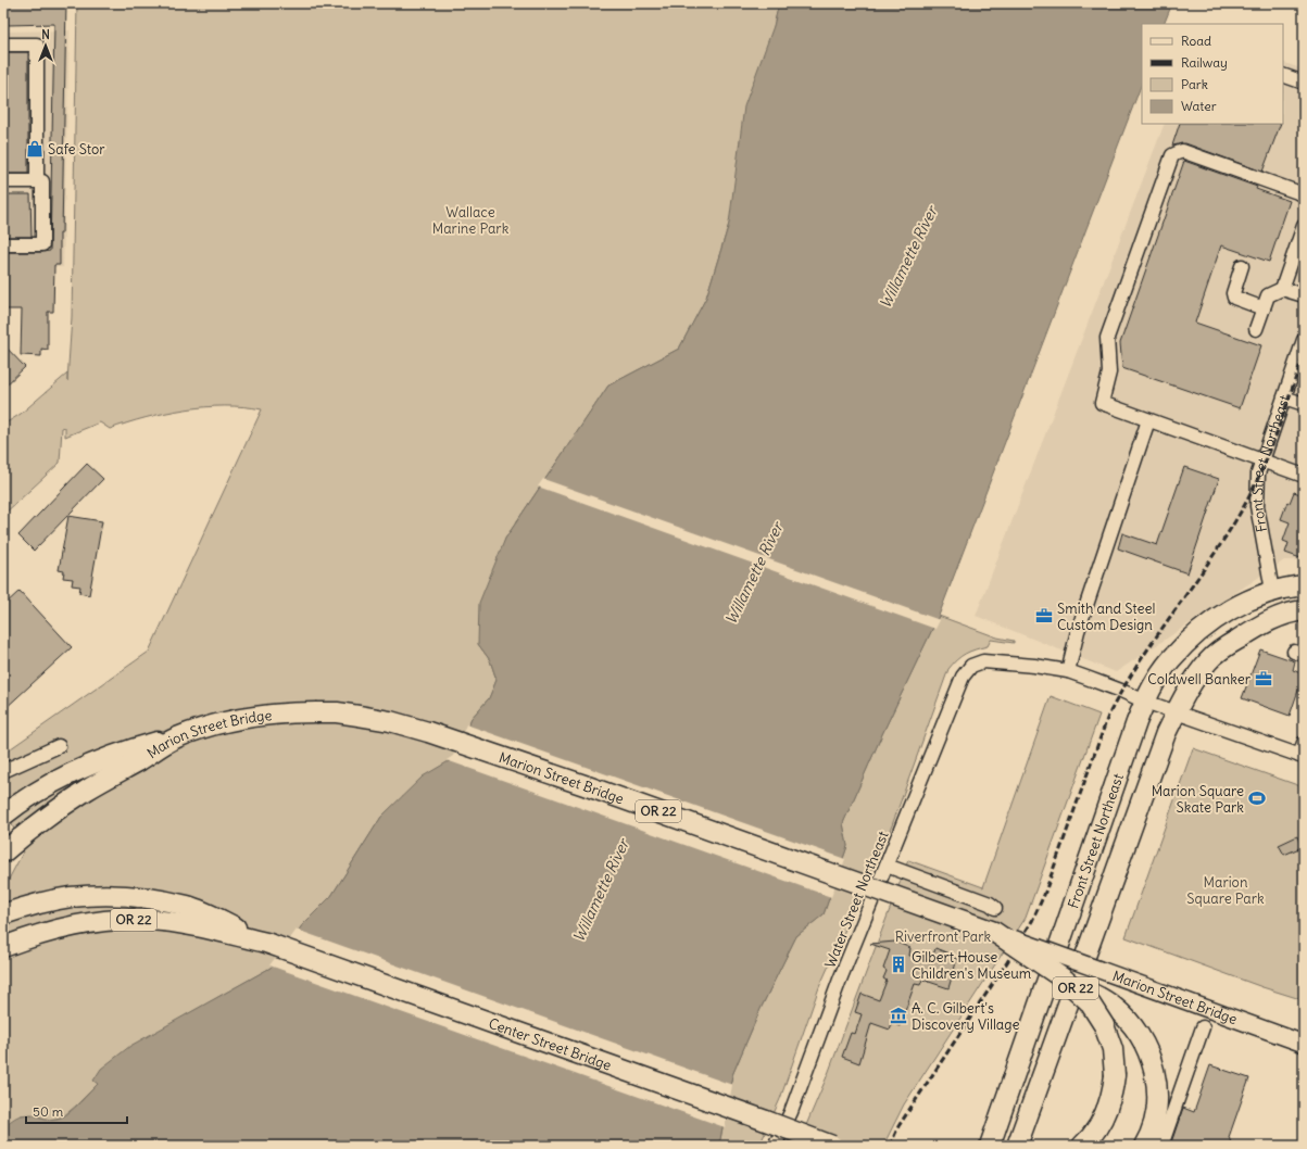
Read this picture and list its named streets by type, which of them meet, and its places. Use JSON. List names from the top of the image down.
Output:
{
  "streets": {
    "highway": [
      "Front Street Northeast",
      "Marion Street Bridge",
      "OR 22",
      "Center Street Bridge"
    ],
    "street": ["Water Street Northeast"]
  },
  "crossings": [
    ["Marion Street Bridge", "OR 22"],
    ["OR 22", "Center Street Bridge"]
  ],
  "water": ["Willamette River"],
  "parks": ["Wallace Marine Park", "Marion Square Park", "Riverfront Park"],
  "places": {
    "shop": ["Safe Stor"],
    "office": ["Smith and Steel Custom Design", "Coldwell Banker"],
    "sports": ["Marion Square Skate Park"],
    "building": ["Gilbert House Children's Museum"],
    "museum": ["A. C. Gilbert's Discovery Village"]
  },
  "legend": [
    "Road",
    "Railway",
    "Park",
    "Water"
  ],
  "scale_bar": "50 m",
  "north": "top"
}
